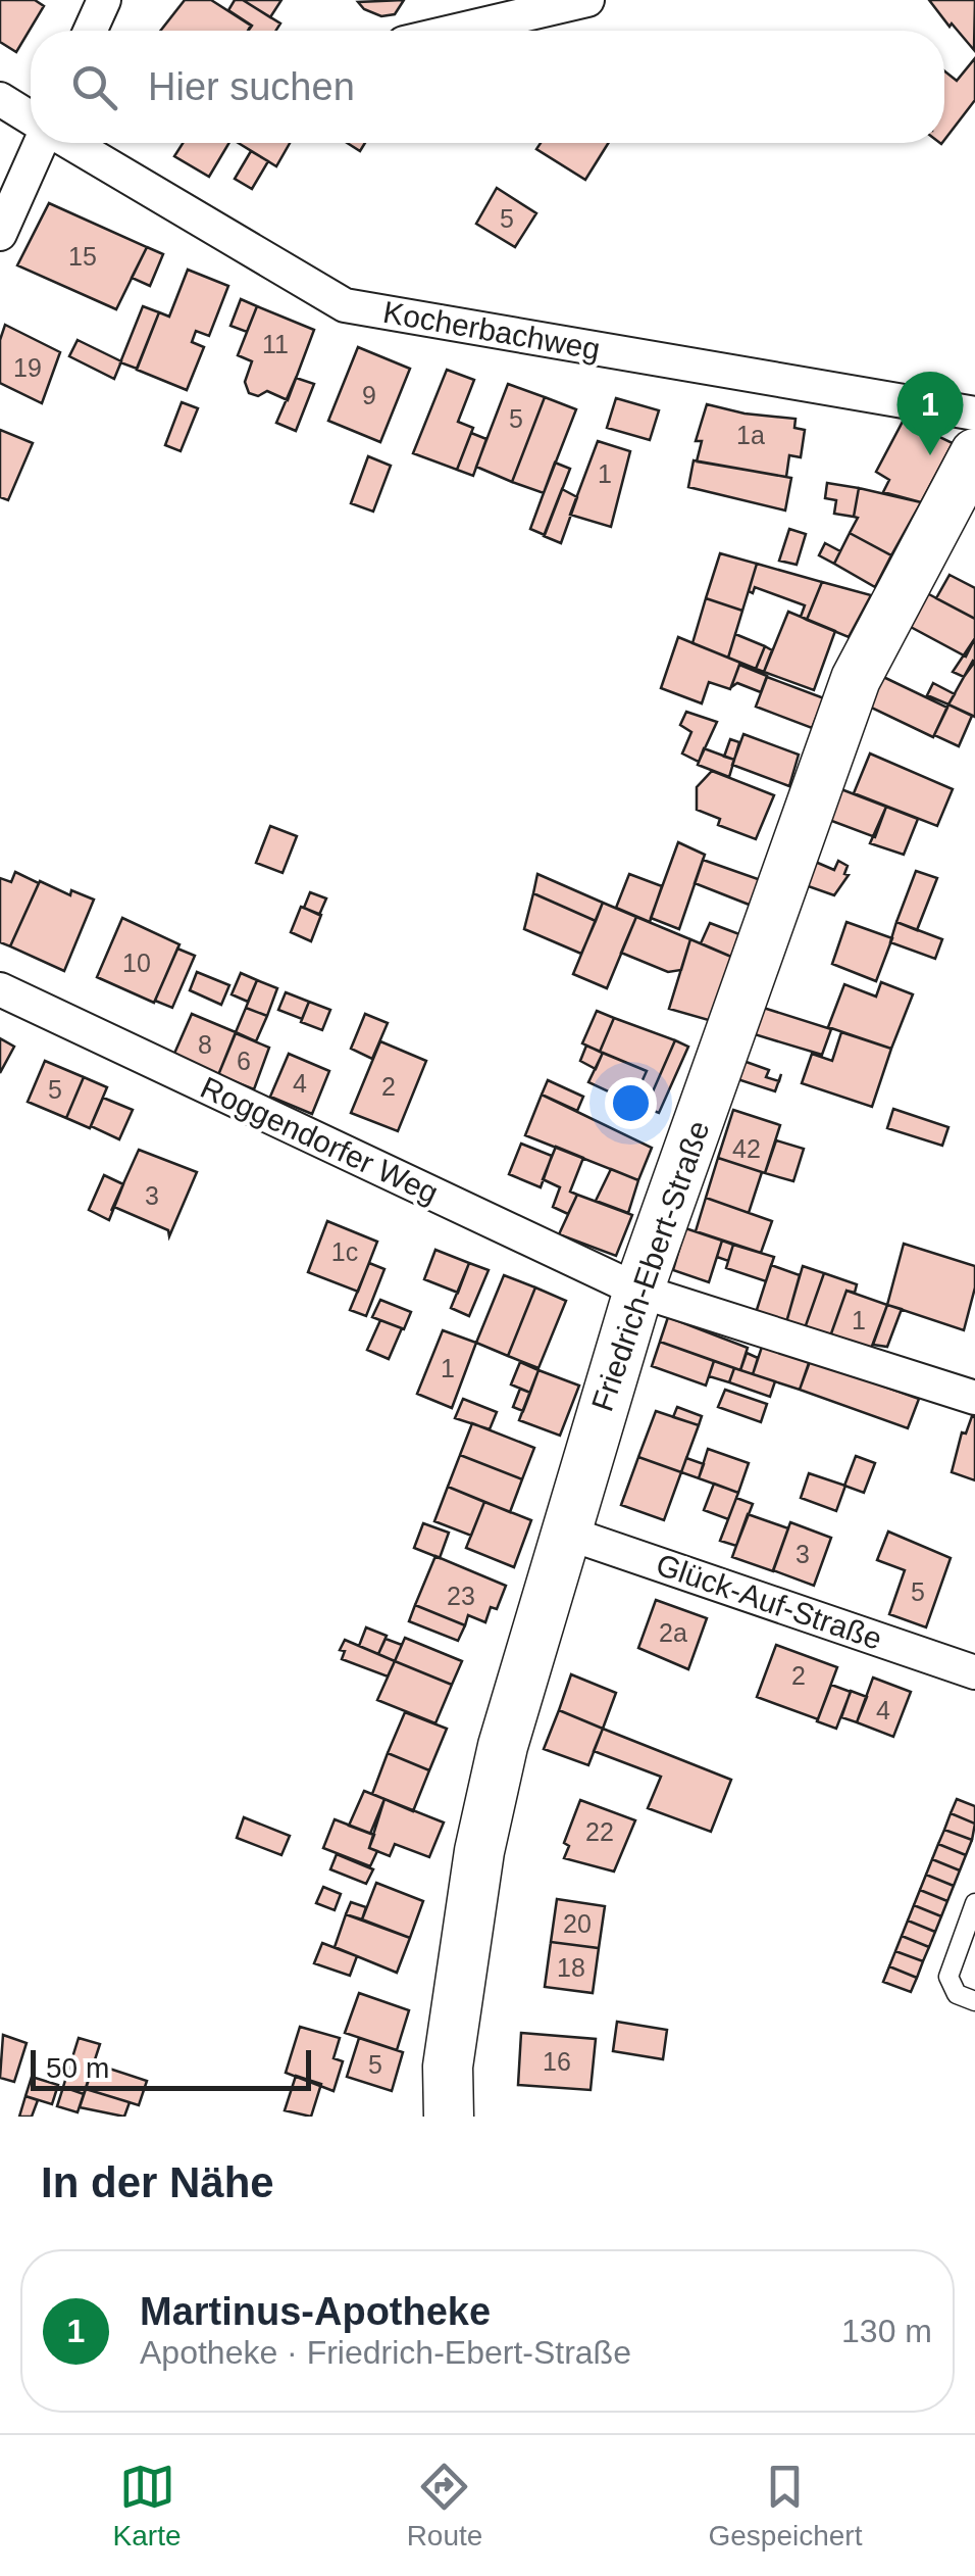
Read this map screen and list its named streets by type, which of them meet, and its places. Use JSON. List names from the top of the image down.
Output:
{
  "streets": {
    "main road": ["Friedrich-Ebert-Straße"],
    "street": ["Kocherbachweg", "Roggendorfer Weg", "Glück-Auf-Straße"]
  },
  "crossings": [
    ["Roggendorfer Weg", "Friedrich-Ebert-Straße"],
    ["Friedrich-Ebert-Straße", "Glück-Auf-Straße"]
  ],
  "house_numbers": [
    "5",
    "15",
    "11",
    "19",
    "9",
    "5",
    "1a",
    "1",
    "10",
    "8",
    "6",
    "4",
    "2",
    "5",
    "42",
    "3",
    "1c",
    "1",
    "1",
    "3",
    "5",
    "23",
    "2a",
    "2",
    "4",
    "22",
    "20",
    "18",
    "16",
    "5"
  ],
  "scale_bar": "50 m",
  "page": {
    "search": "Hier suchen",
    "pins": "1",
    "scale": "50 m",
    "heading": "In der Nähe",
    "list": [
      {
        "mark": "1",
        "name": "Martinus-Apotheke",
        "note": "Apotheke · Friedrich-Ebert-Straße",
        "value": "130 m"
      }
    ],
    "nav": ["Karte", "Route", "Gespeichert"]
  }
}
